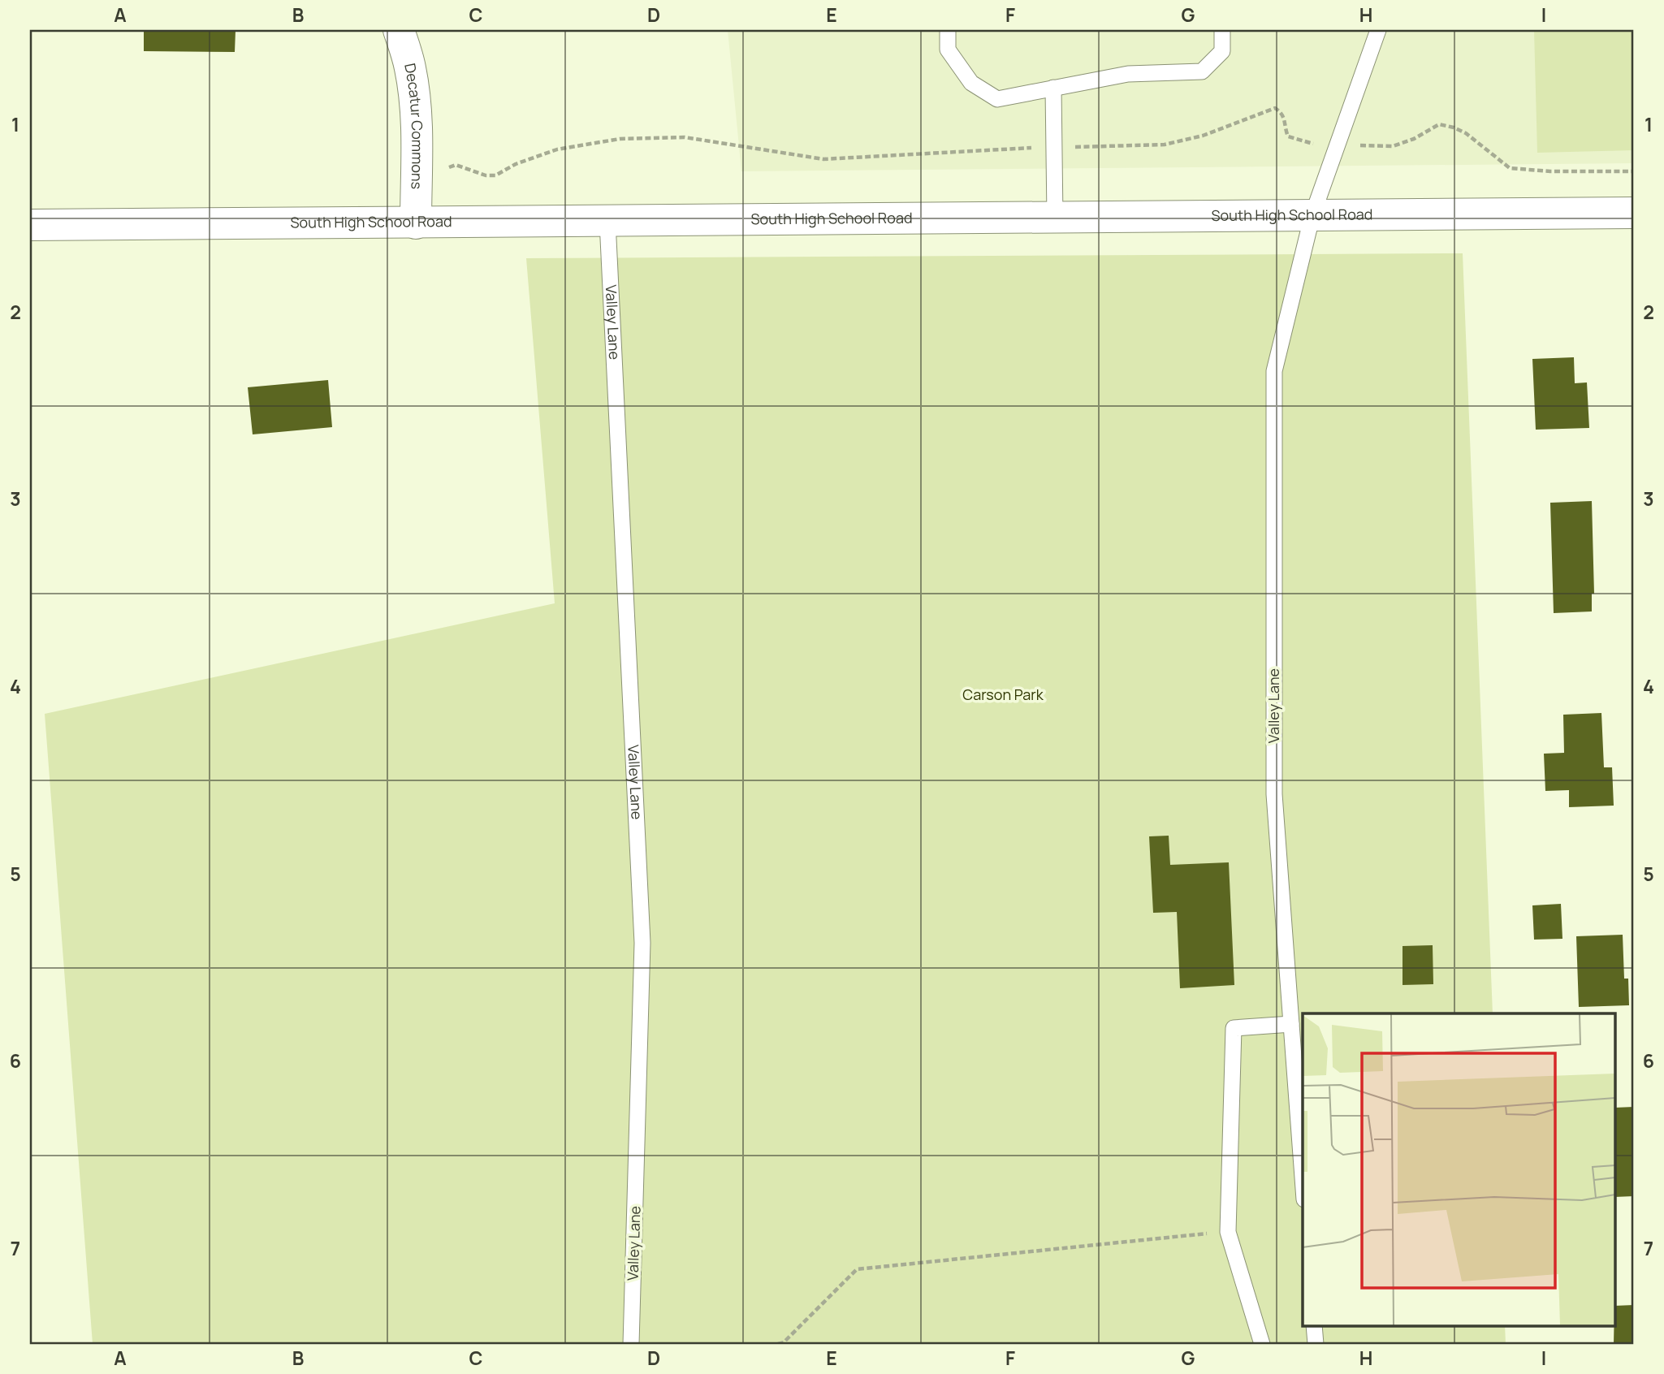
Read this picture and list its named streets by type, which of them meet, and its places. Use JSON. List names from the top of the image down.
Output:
{
  "streets": {
    "main road": ["Decatur Commons", "South High School Road"],
    "lane": ["Valley Lane"]
  },
  "crossings": [
    ["Decatur Commons", "South High School Road"],
    ["South High School Road", "Valley Lane"]
  ],
  "parks": ["Carson Park"],
  "grid": {
    "columns": [
      "A",
      "B",
      "C",
      "D",
      "E",
      "F",
      "G",
      "H",
      "I"
    ],
    "rows": [
      "1",
      "2",
      "3",
      "4",
      "5",
      "6",
      "7"
    ]
  }
}
